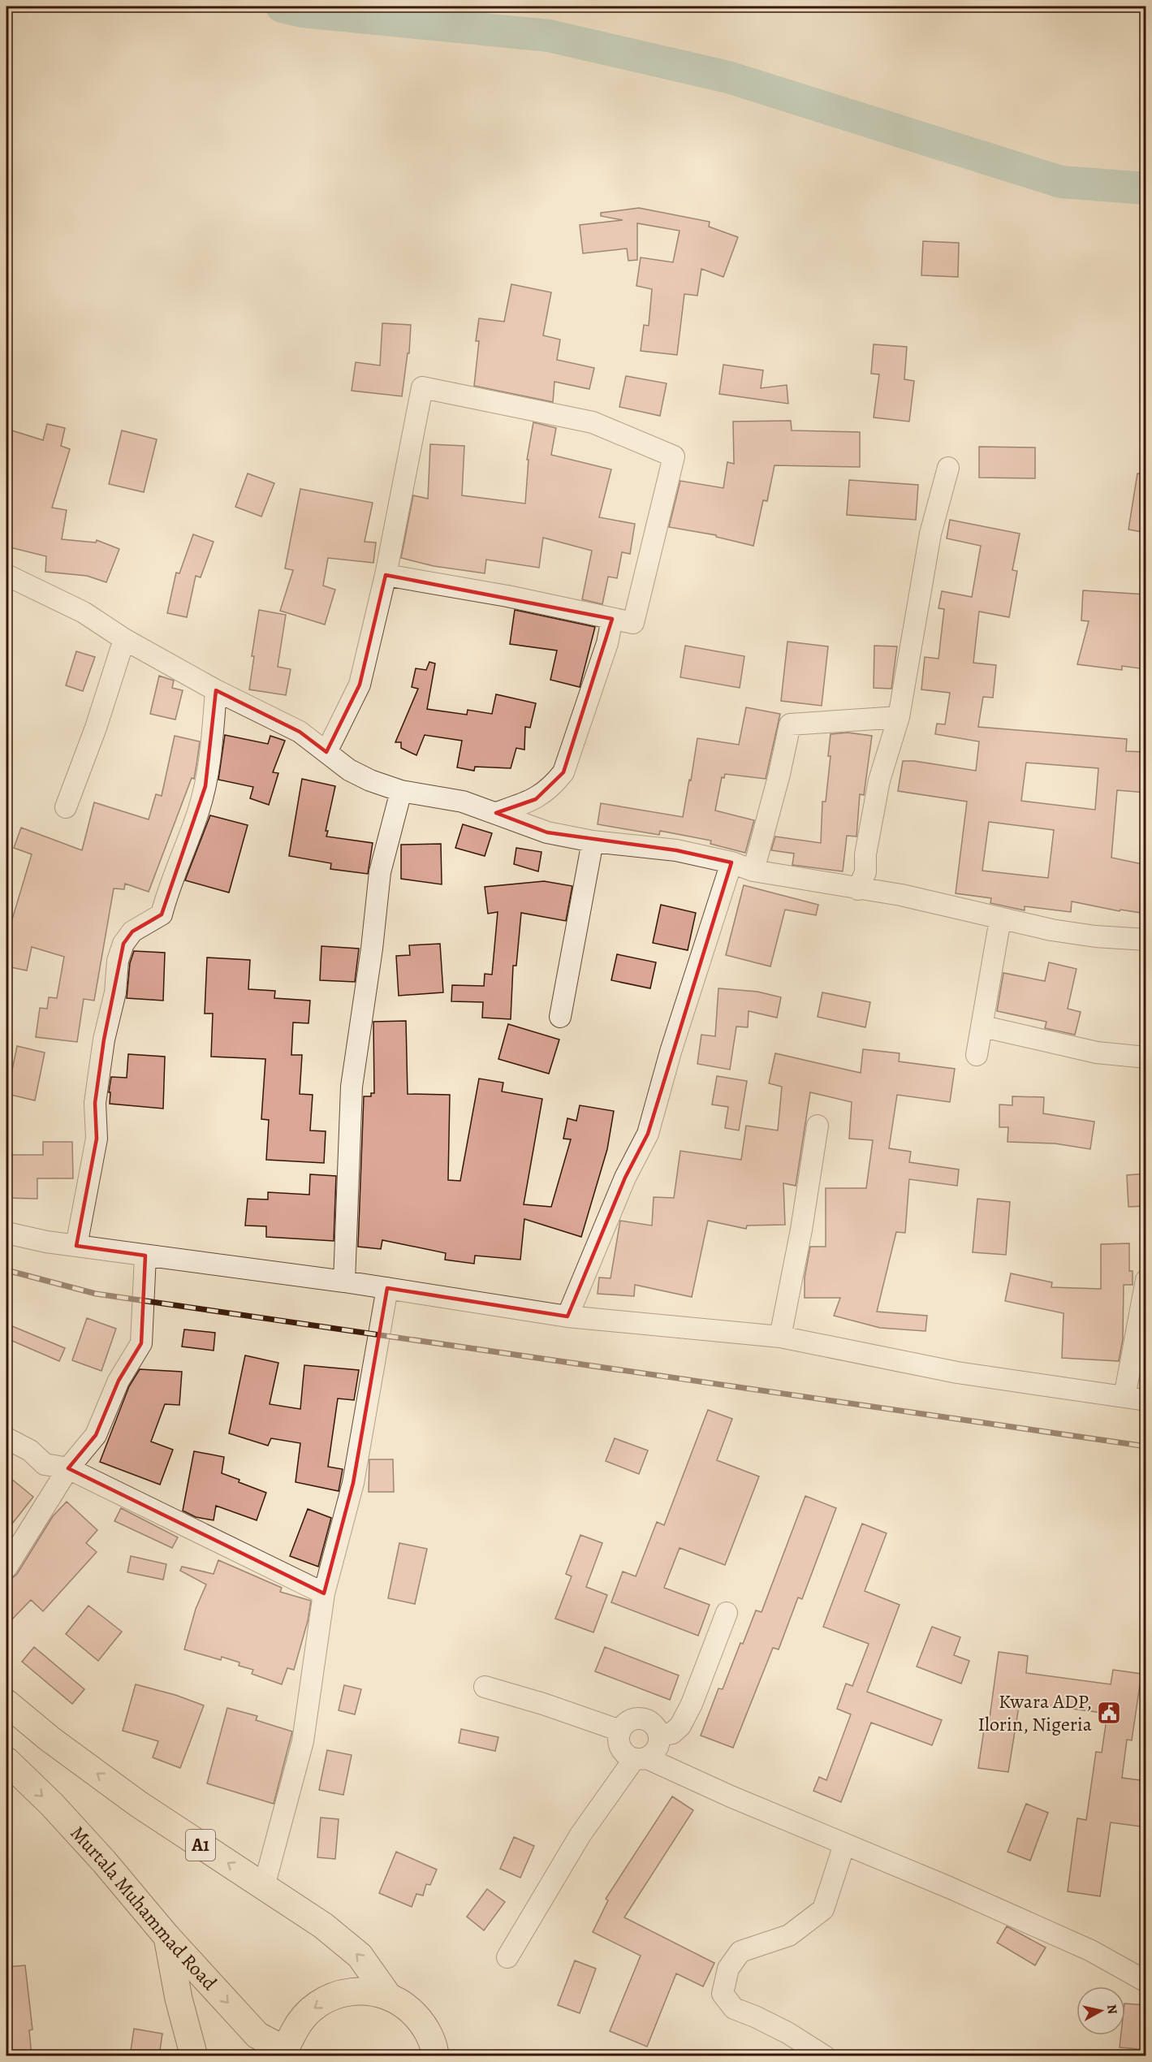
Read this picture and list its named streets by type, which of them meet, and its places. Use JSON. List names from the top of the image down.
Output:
{
  "streets": {
    "highway": ["A1", "Murtala Muhammad Road"]
  },
  "places": {
    "public building": ["Kwara ADP, Ilorin, Nigeria"]
  },
  "north": "right"
}
